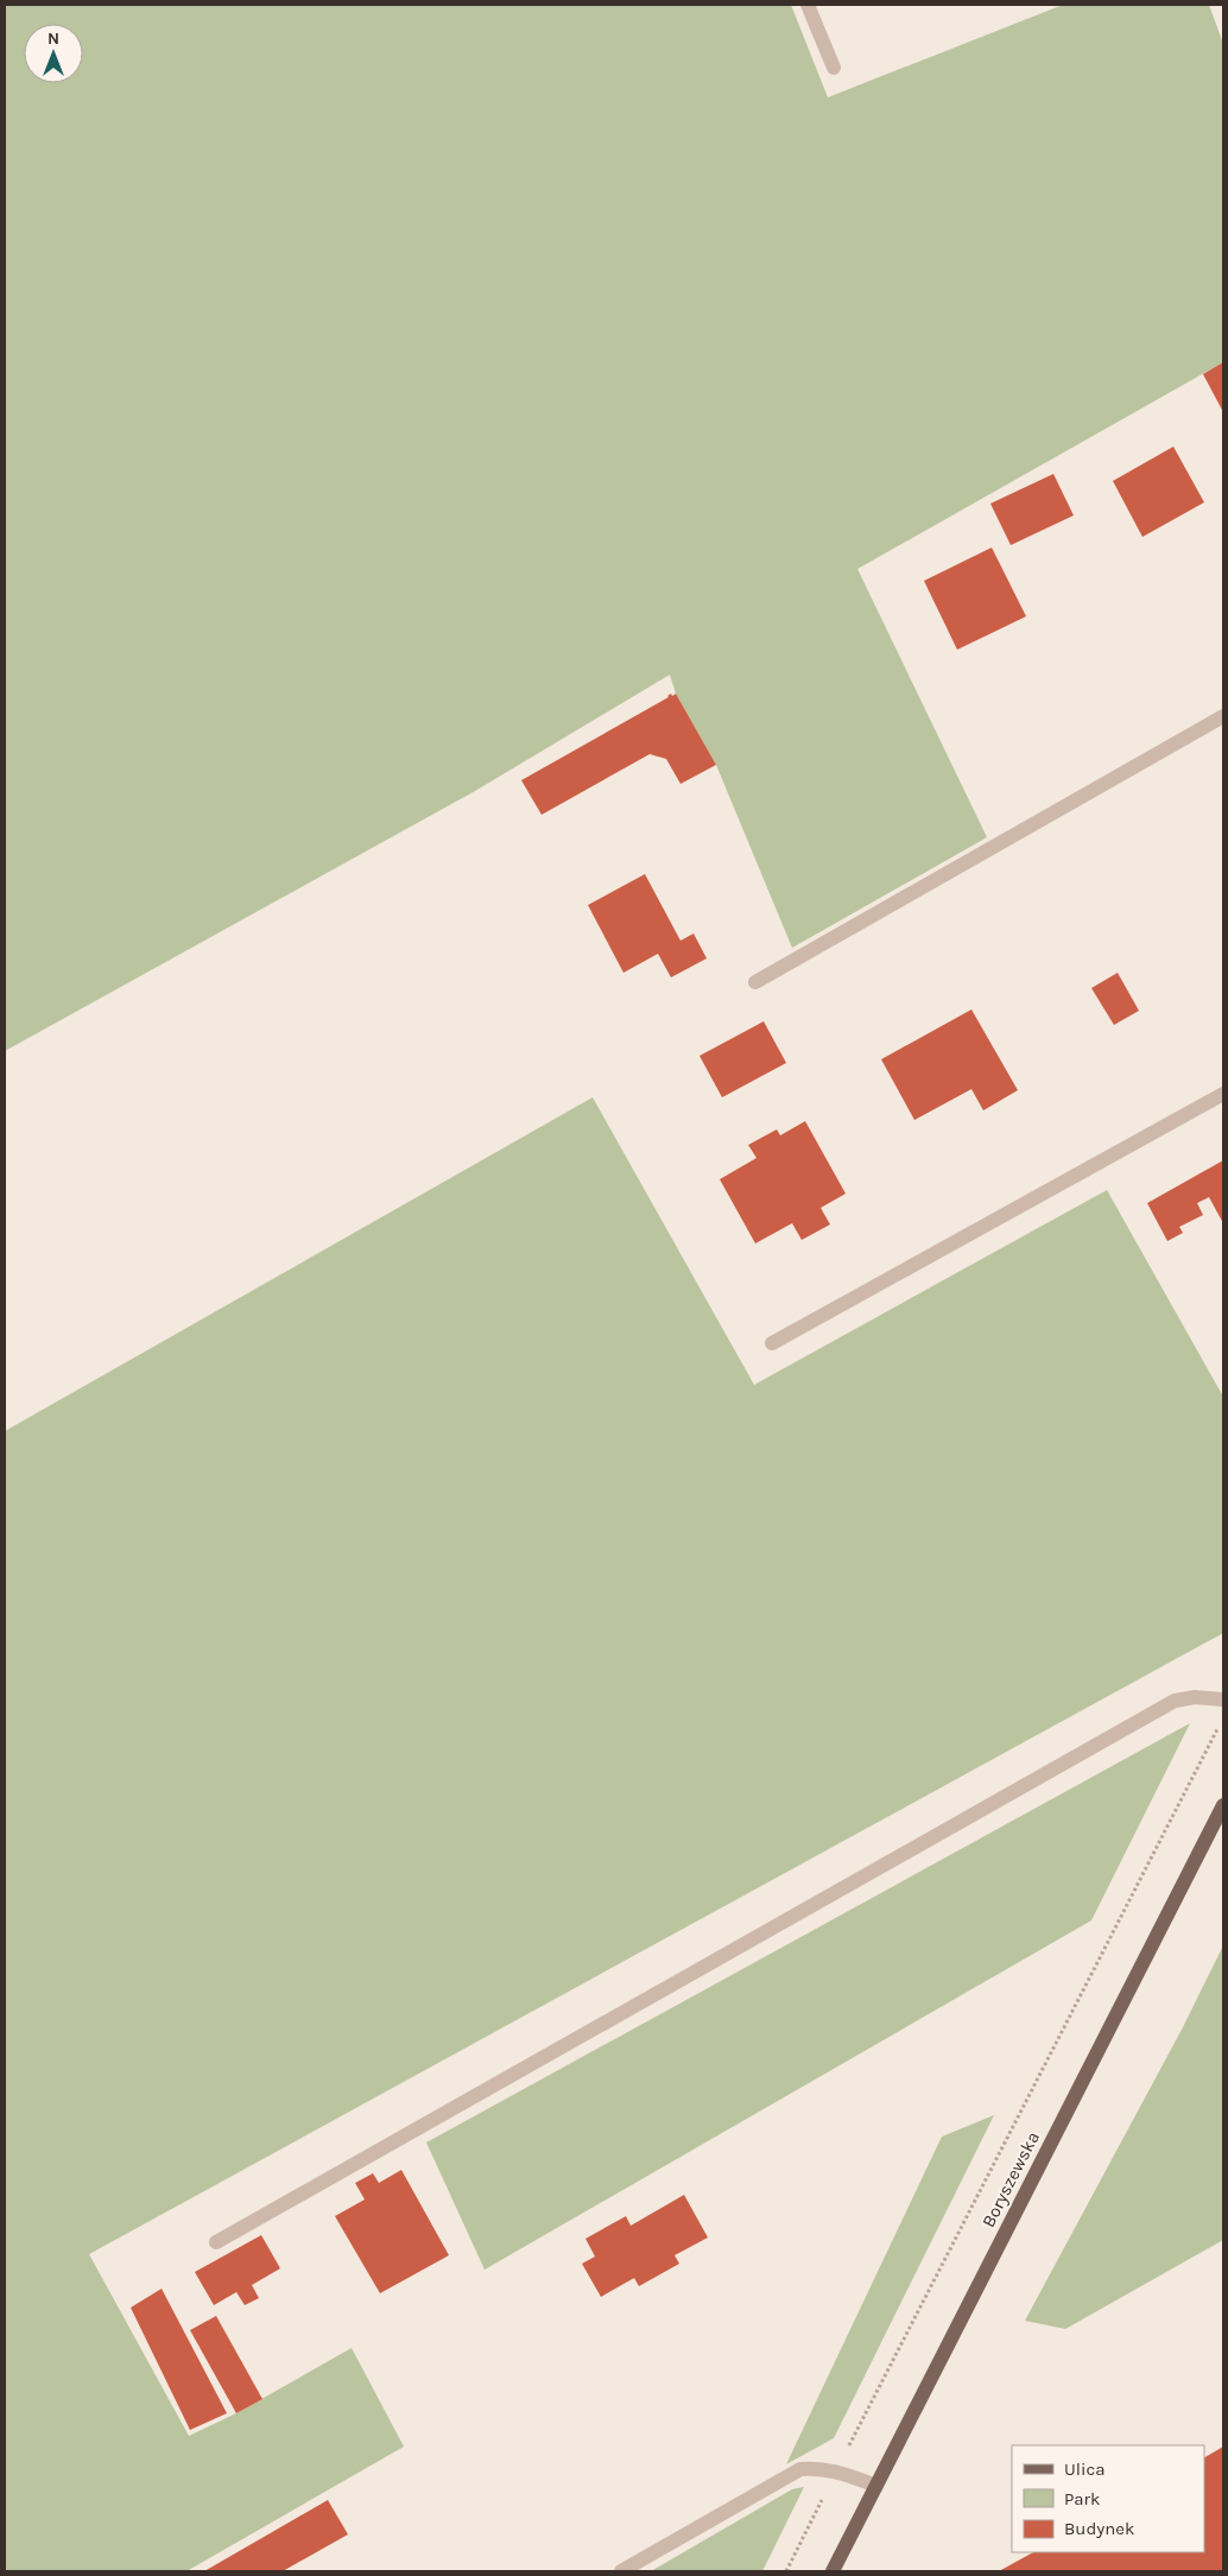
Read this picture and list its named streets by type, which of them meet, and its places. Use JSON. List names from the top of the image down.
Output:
{
  "streets": {
    "main road": ["Boryszewska"]
  },
  "legend": ["Ulica", "Park", "Budynek"],
  "north": "top"
}
